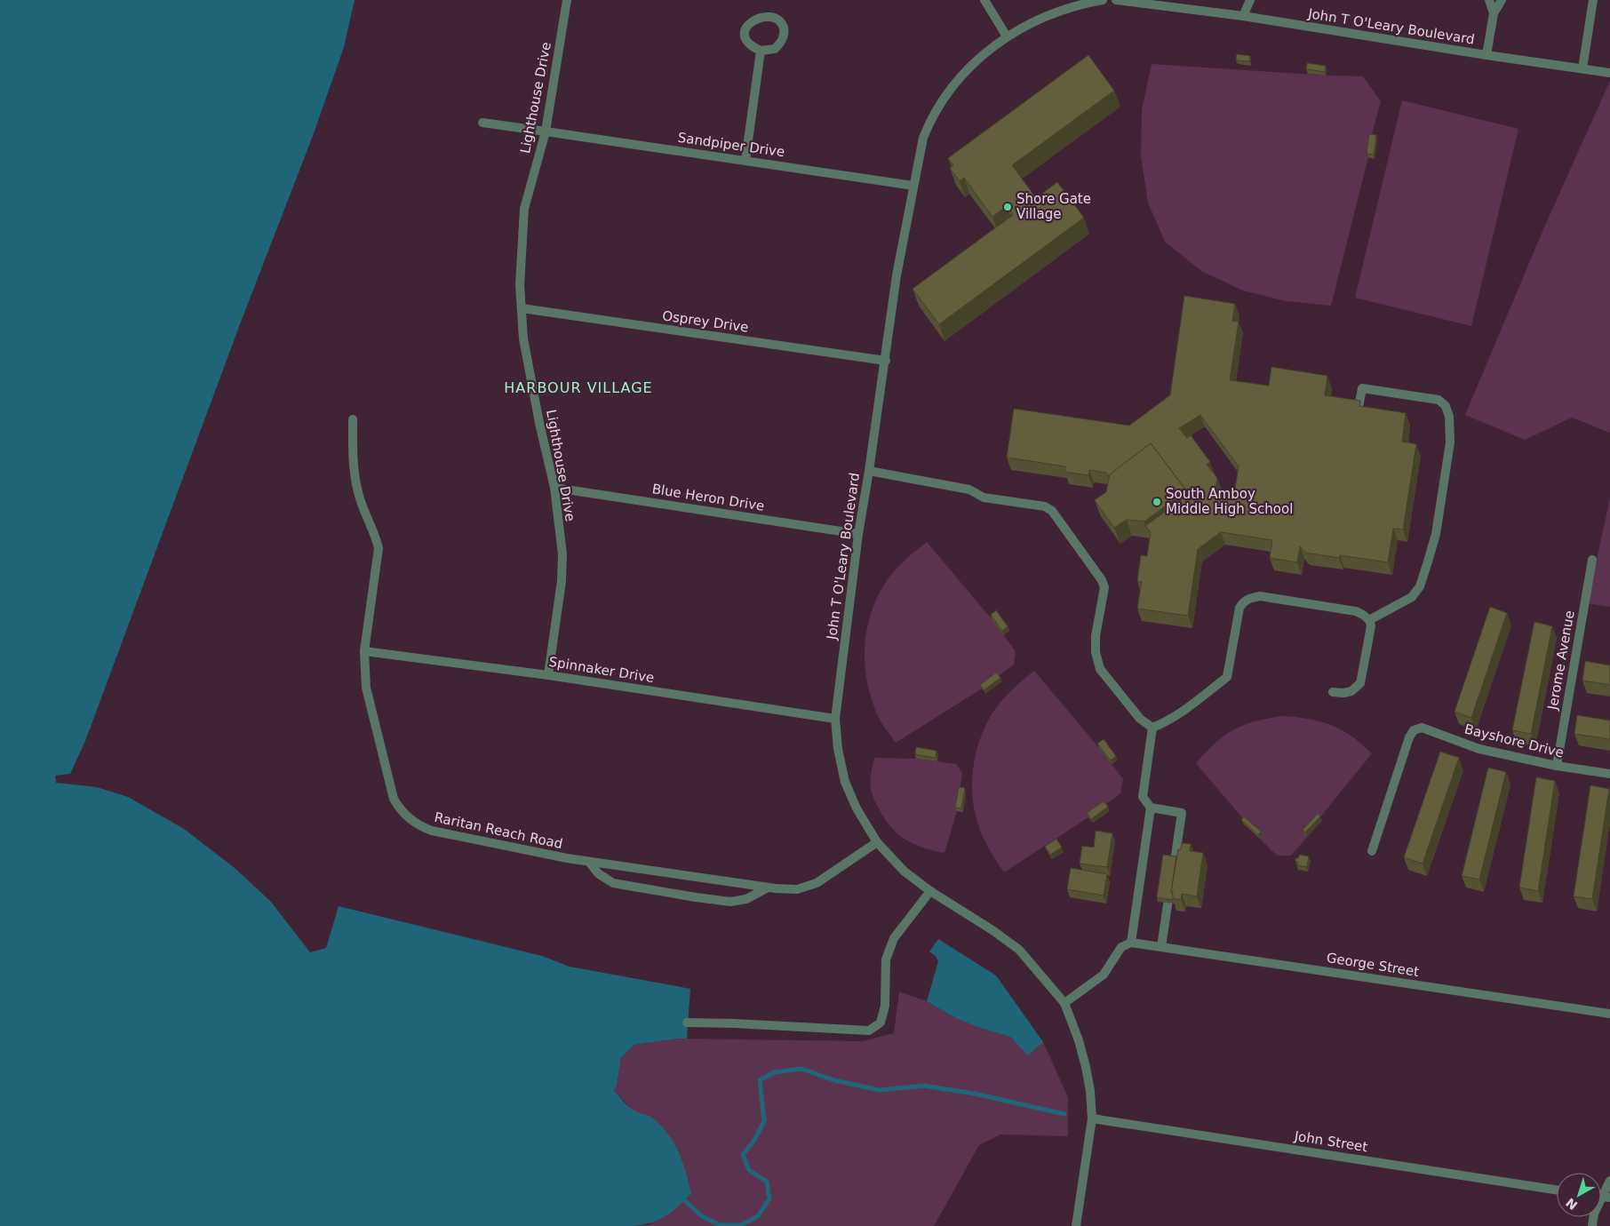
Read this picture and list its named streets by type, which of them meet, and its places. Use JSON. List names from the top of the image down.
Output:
{
  "streets": {
    "street": [
      "John T O'Leary Boulevard",
      "Lighthouse Drive",
      "Sandpiper Drive",
      "Osprey Drive",
      "Blue Heron Drive",
      "Jerome Avenue",
      "Spinnaker Drive",
      "Bayshore Drive",
      "Raritan Reach Road",
      "George Street",
      "John Street"
    ]
  },
  "crossings": [
    ["John T O'Leary Boulevard", "Sandpiper Drive"],
    ["John T O'Leary Boulevard", "Osprey Drive"],
    ["John T O'Leary Boulevard", "Blue Heron Drive"],
    ["John T O'Leary Boulevard", "Spinnaker Drive"],
    ["John T O'Leary Boulevard", "Raritan Reach Road"],
    ["John T O'Leary Boulevard", "John Street"],
    ["Lighthouse Drive", "Sandpiper Drive"],
    ["Lighthouse Drive", "Osprey Drive"],
    ["Lighthouse Drive", "Blue Heron Drive"],
    ["Lighthouse Drive", "Spinnaker Drive"],
    ["Jerome Avenue", "Bayshore Drive"],
    ["Spinnaker Drive", "Raritan Reach Road"]
  ],
  "districts": ["HARBOUR VILLAGE"],
  "places": ["Shore Gate Village", "South Amboy Middle High School"],
  "north": "bottom left"
}
